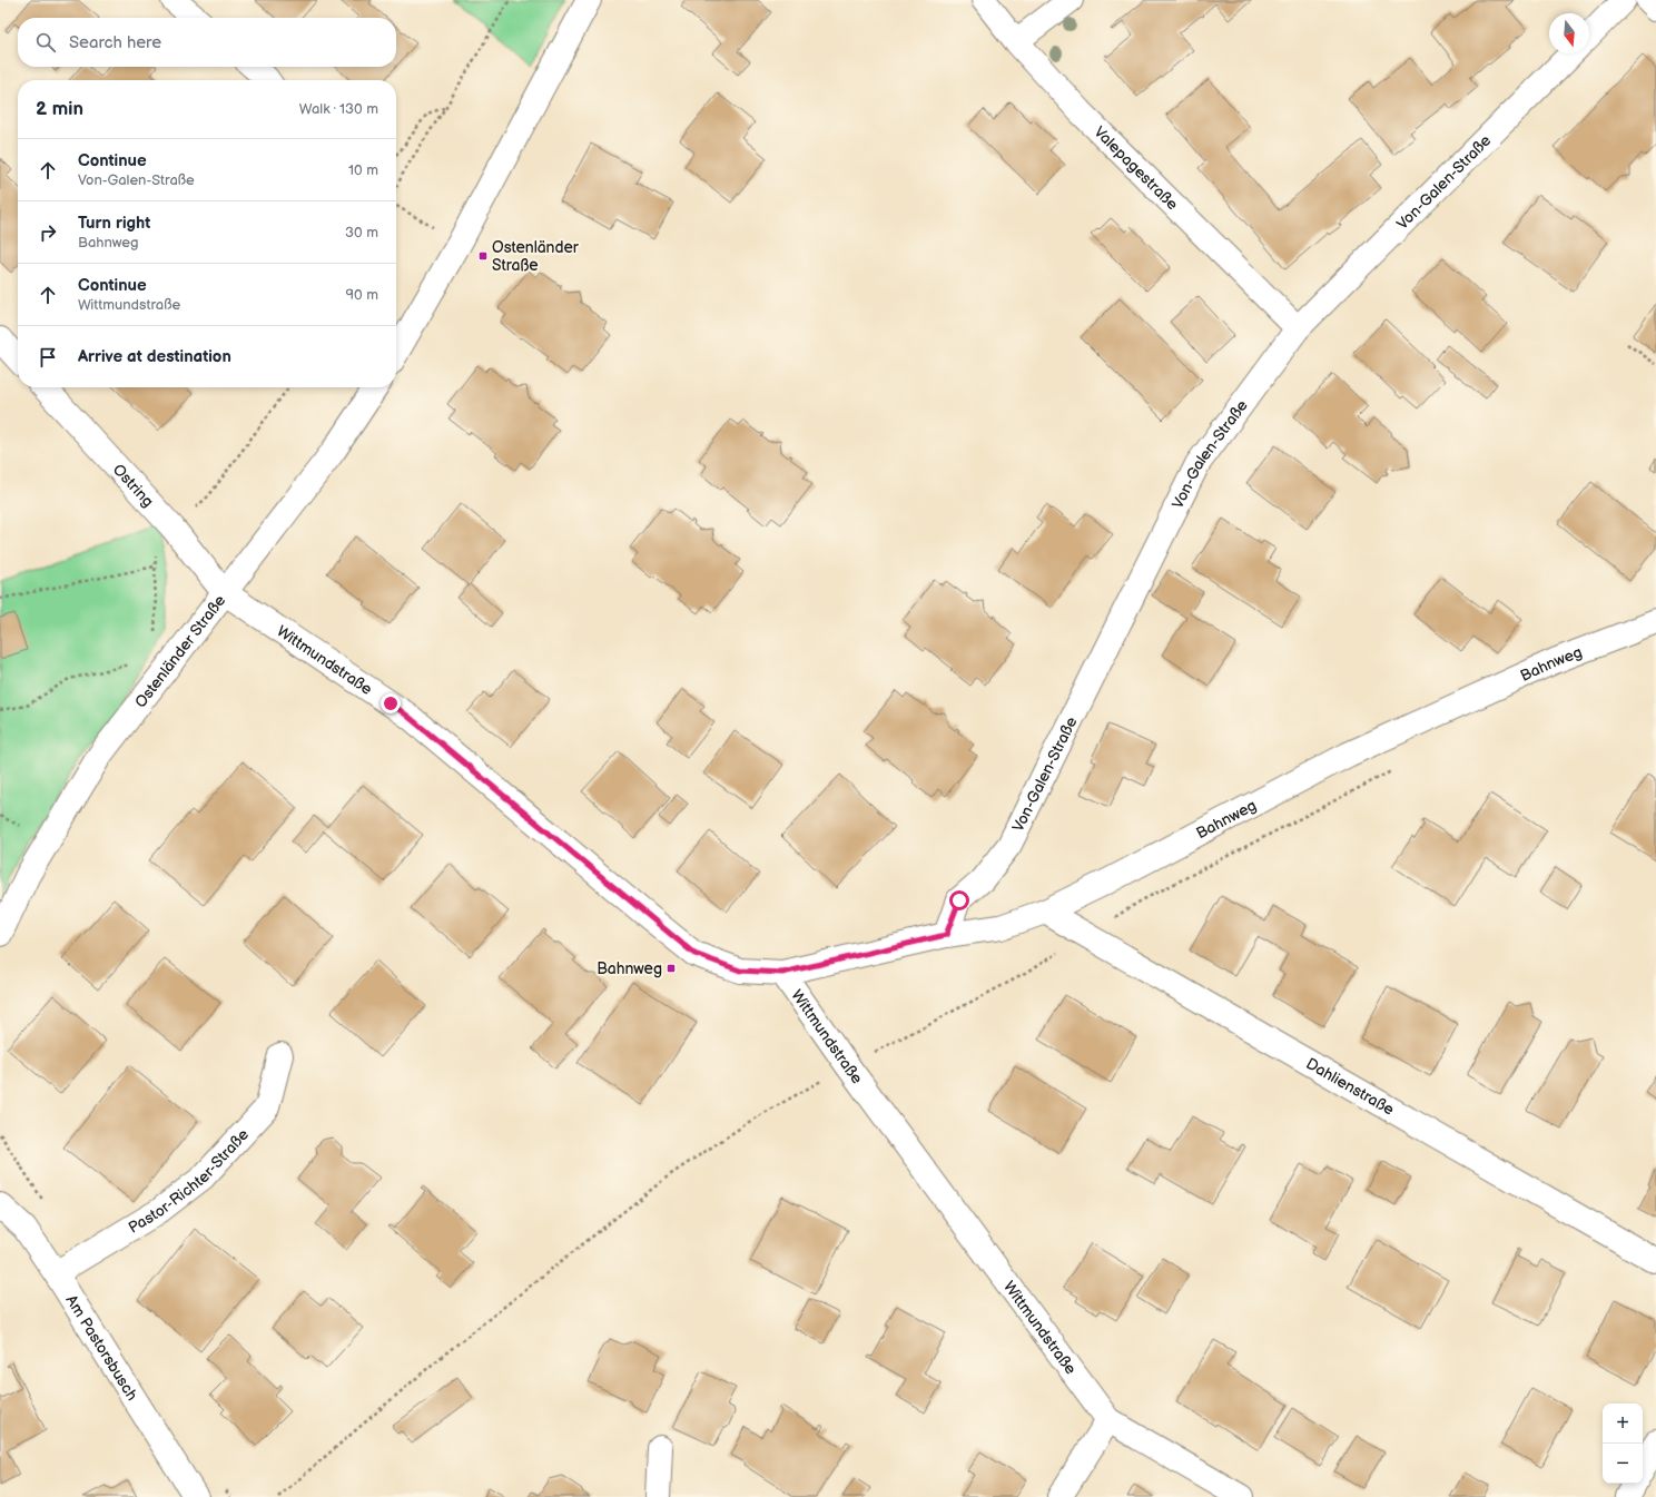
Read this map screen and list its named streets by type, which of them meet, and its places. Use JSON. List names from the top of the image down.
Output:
{
  "streets": {
    "street": [
      "Valepagestraße",
      "Von-Galen-Straße",
      "Ostring",
      "Ostenländer Straße",
      "Wittmundstraße",
      "Bahnweg",
      "Dahlienstraße",
      "Pastor-Richter-Straße",
      "Am Pastorsbusch"
    ]
  },
  "crossings": [
    ["Valepagestraße", "Von-Galen-Straße"],
    ["Von-Galen-Straße", "Bahnweg"],
    ["Ostring", "Ostenländer Straße"],
    ["Ostring", "Wittmundstraße"],
    ["Ostenländer Straße", "Wittmundstraße"],
    ["Wittmundstraße", "Bahnweg"],
    ["Bahnweg", "Dahlienstraße"],
    ["Pastor-Richter-Straße", "Am Pastorsbusch"]
  ],
  "places": {
    "transit": ["Ostenländer Straße", "Bahnweg"]
  },
  "north": "bottom",
  "page": {
    "search": "Search here",
    "heading": ["2 min", "Walk · 130 m"],
    "list": [
      ["Continue", "Von-Galen-Straße", "10 m"],
      ["Turn right", "Bahnweg", "30 m"],
      ["Continue", "Wittmundstraße", "90 m"],
      "Arrive at destination"
    ],
    "map_buttons": ["+", "−"]
  }
}
